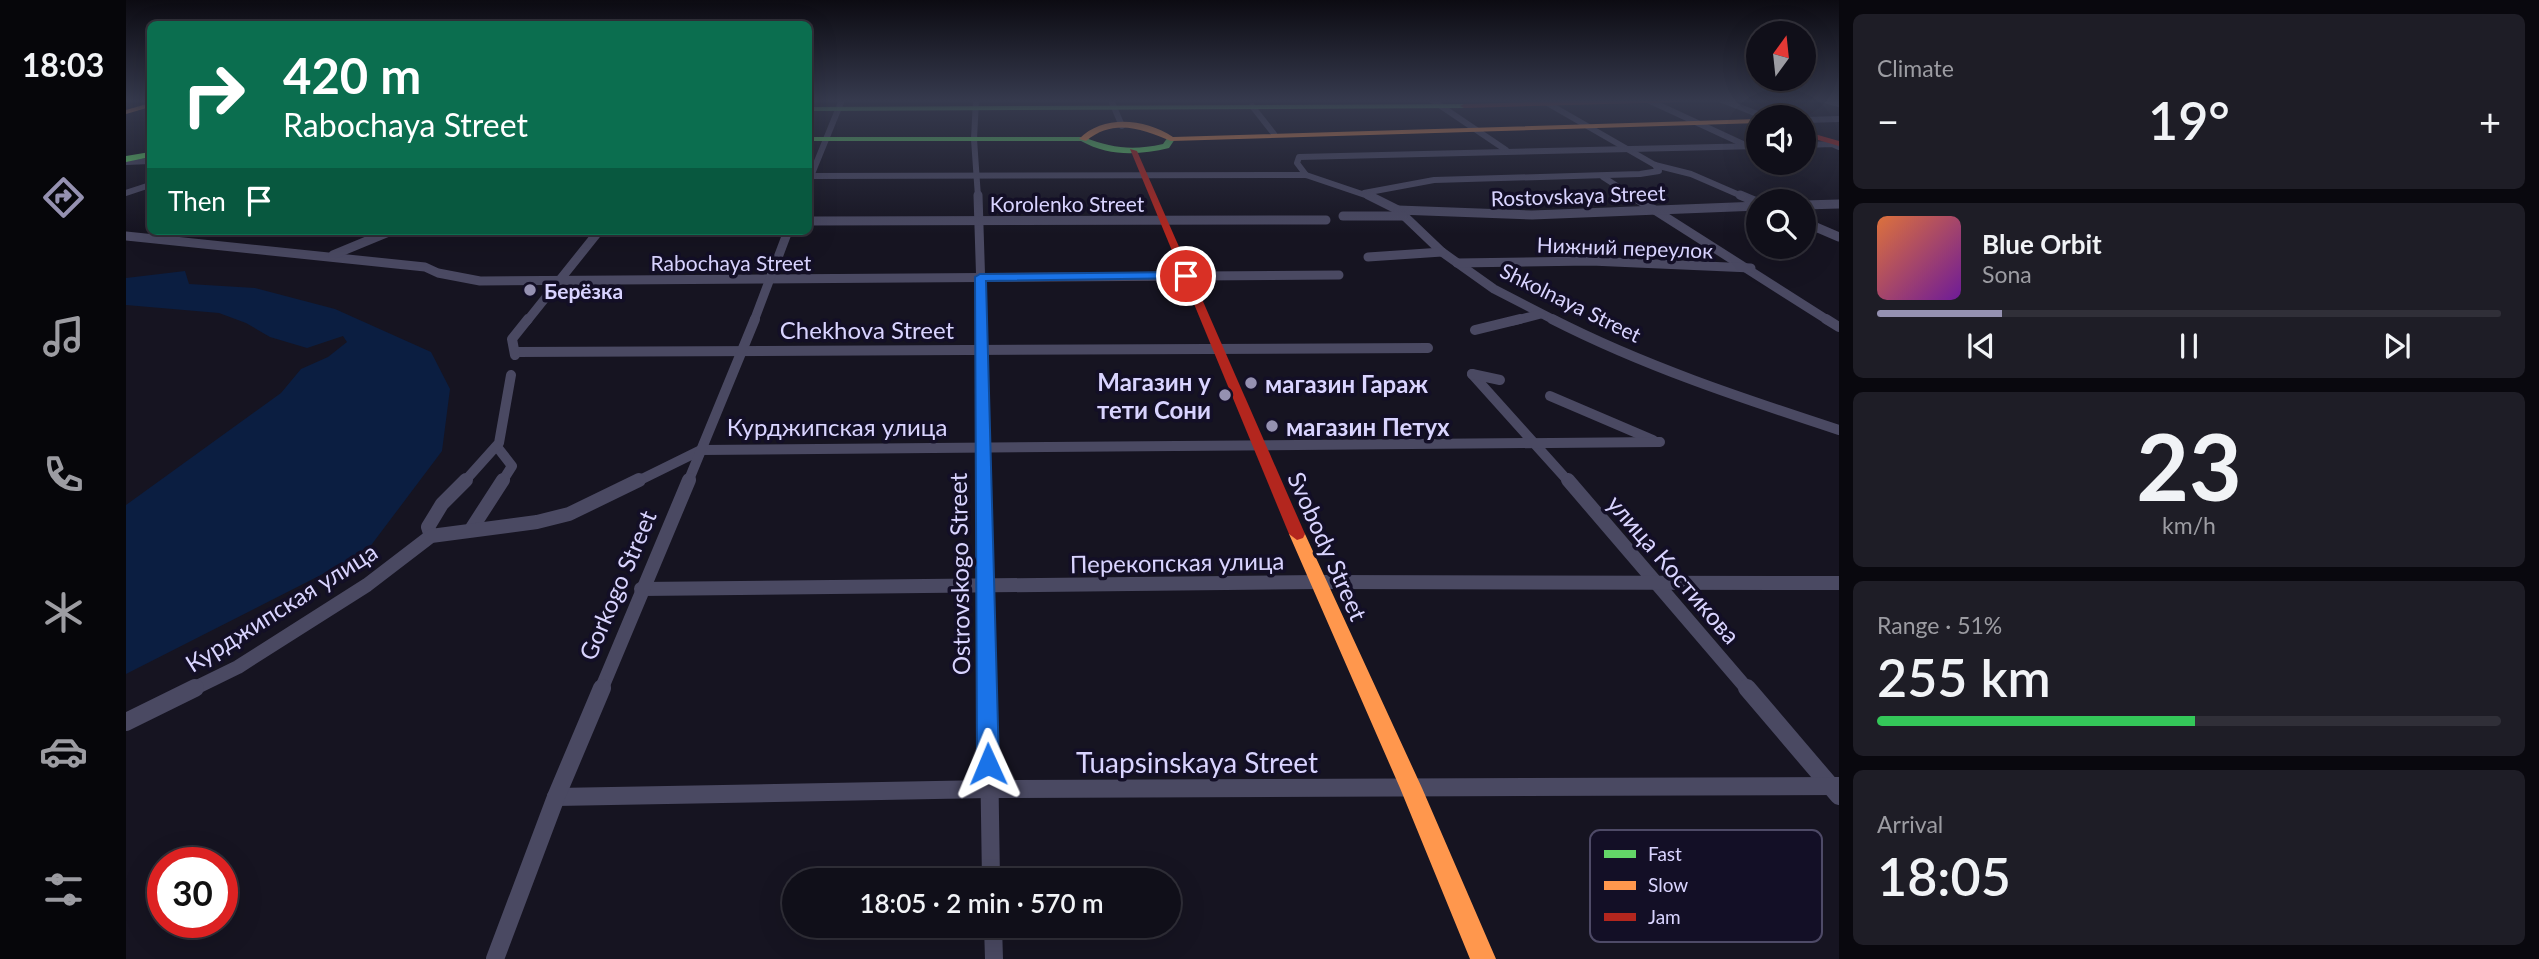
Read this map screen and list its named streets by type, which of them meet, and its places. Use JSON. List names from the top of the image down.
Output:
{
  "streets": {
    "main road": ["Svobody Street"],
    "street": [
      "Rostovskaya Street",
      "Korolenko Street",
      "Нижний переулок",
      "Rabochaya Street",
      "Shkolnaya Street",
      "Chekhova Street",
      "Курджипская улица",
      "Перекопская улица",
      "улица Костикова",
      "Ostrovskogo Street",
      "Gorkogo Street",
      "Tuapsinskaya Street"
    ]
  },
  "crossings": [
    ["Rostovskaya Street", "Shkolnaya Street"],
    ["Korolenko Street", "Svobody Street"],
    ["Korolenko Street", "Ostrovskogo Street"],
    ["Нижний переулок", "Shkolnaya Street"],
    ["Rabochaya Street", "Chekhova Street"],
    ["Rabochaya Street", "Svobody Street"],
    ["Rabochaya Street", "Ostrovskogo Street"],
    ["Rabochaya Street", "Gorkogo Street"],
    ["Shkolnaya Street", "Svobody Street"],
    ["Shkolnaya Street", "Ostrovskogo Street"],
    ["Chekhova Street", "Svobody Street"],
    ["Chekhova Street", "Ostrovskogo Street"],
    ["Chekhova Street", "Gorkogo Street"],
    ["Курджипская улица", "Svobody Street"],
    ["Курджипская улица", "улица Костикова"],
    ["Курджипская улица", "Ostrovskogo Street"],
    ["Курджипская улица", "Gorkogo Street"],
    ["Svobody Street", "Перекопская улица"],
    ["Svobody Street", "Tuapsinskaya Street"],
    ["Перекопская улица", "улица Костикова"],
    ["Перекопская улица", "Ostrovskogo Street"],
    ["Перекопская улица", "Gorkogo Street"],
    ["улица Костикова", "Tuapsinskaya Street"],
    ["Ostrovskogo Street", "Tuapsinskaya Street"],
    ["Gorkogo Street", "Tuapsinskaya Street"]
  ],
  "places": [
    "Берёзка",
    "магазин Гараж",
    "Магазин у тети Сони",
    "магазин Петух"
  ],
  "legend": ["Fast", "Slow", "Jam"],
  "north": "top",
  "page": {
    "tabs": "18:03",
    "tile": [
      "Climate",
      ["23", "km/h"],
      ["Range · 51%", "255 km"],
      ["Arrival", "18:05"]
    ],
    "turn": ["420 m", "Rabochaya Street"],
    "heat": ["−", "19°", "+"],
    "then": "Then",
    "song": ["Blue Orbit", "Sona"],
    "limit": "30",
    "trip": "18:05 · 2 min · 570 m"
  }
}
